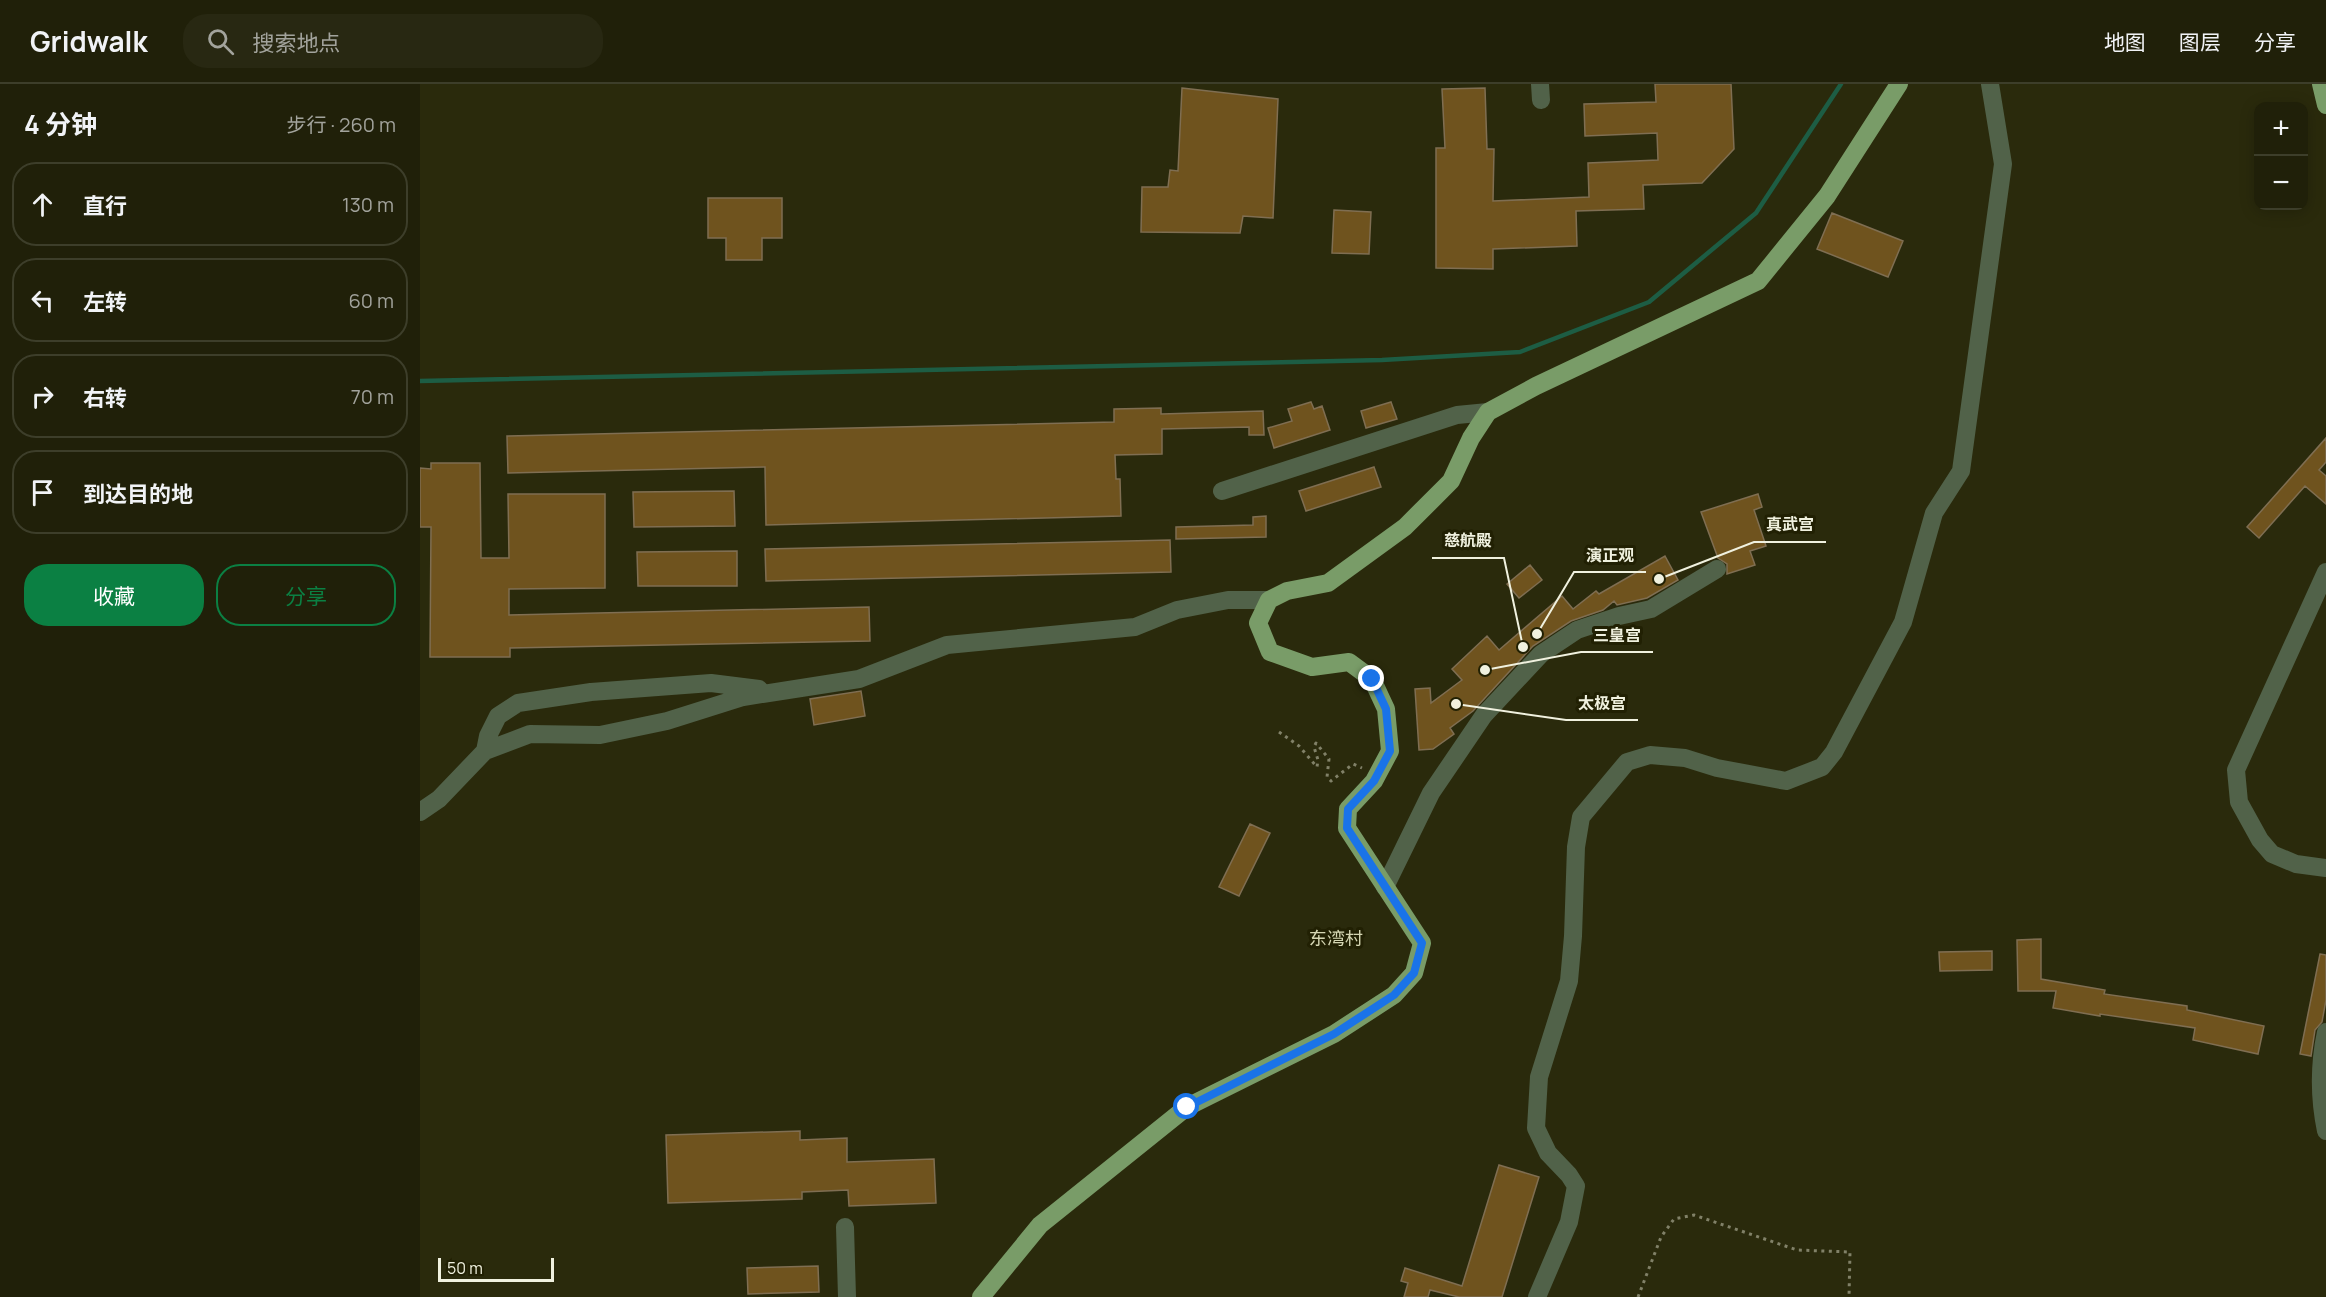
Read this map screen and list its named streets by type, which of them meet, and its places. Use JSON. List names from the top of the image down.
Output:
{
  "districts": ["东湾村"],
  "places": [
    "真武宫",
    "演正观",
    "慈航殿",
    "三皇宫",
    "太极宫"
  ],
  "scale_bar": "50 m",
  "page": {
    "header": "Gridwalk",
    "search": "搜索地点",
    "nav": ["地图", "图层", "分享"],
    "heading": ["4 分钟", "步行 · 260 m"],
    "map_buttons": ["+", "−"],
    "list": [
      ["直行", "130 m"],
      ["左转", "60 m"],
      ["右转", "70 m"],
      "到达目的地"
    ],
    "buttons": ["收藏", "分享"],
    "scale": "50 m"
  }
}
